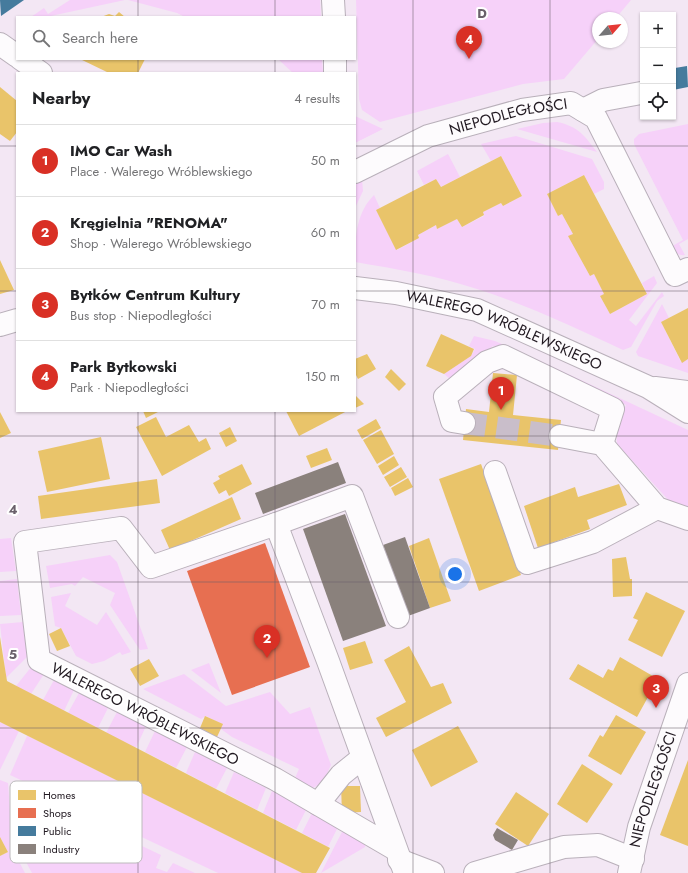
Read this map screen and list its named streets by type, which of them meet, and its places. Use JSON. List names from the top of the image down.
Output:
{
  "streets": {
    "street": ["NIEPODLEGŁOŚCI", "WALEREGO WRÓBLEWSKIEGO"]
  },
  "legend": [
    "Homes",
    "Shops",
    "Public",
    "Industry"
  ],
  "north": "top right",
  "page": {
    "map_buttons": ["+", "−"],
    "search": "Search here",
    "pins": [
      "4",
      "1",
      "2",
      "3"
    ],
    "heading": ["Nearby", "4 results"],
    "list": [
      {
        "mark": "1",
        "name": "IMO Car Wash",
        "note": "Place · Walerego Wróblewskiego",
        "value": "50 m"
      },
      {
        "mark": "2",
        "name": "Kręgielnia \"RENOMA\"",
        "note": "Shop · Walerego Wróblewskiego",
        "value": "60 m"
      },
      {
        "mark": "3",
        "name": "Bytków Centrum Kultury",
        "note": "Bus stop · Niepodległości",
        "value": "70 m"
      },
      {
        "mark": "4",
        "name": "Park Bytkowski",
        "note": "Park · Niepodległości",
        "value": "150 m"
      }
    ]
  },
  "grid": {
    "columns": ["D"],
    "rows": ["4", "5"]
  }
}
